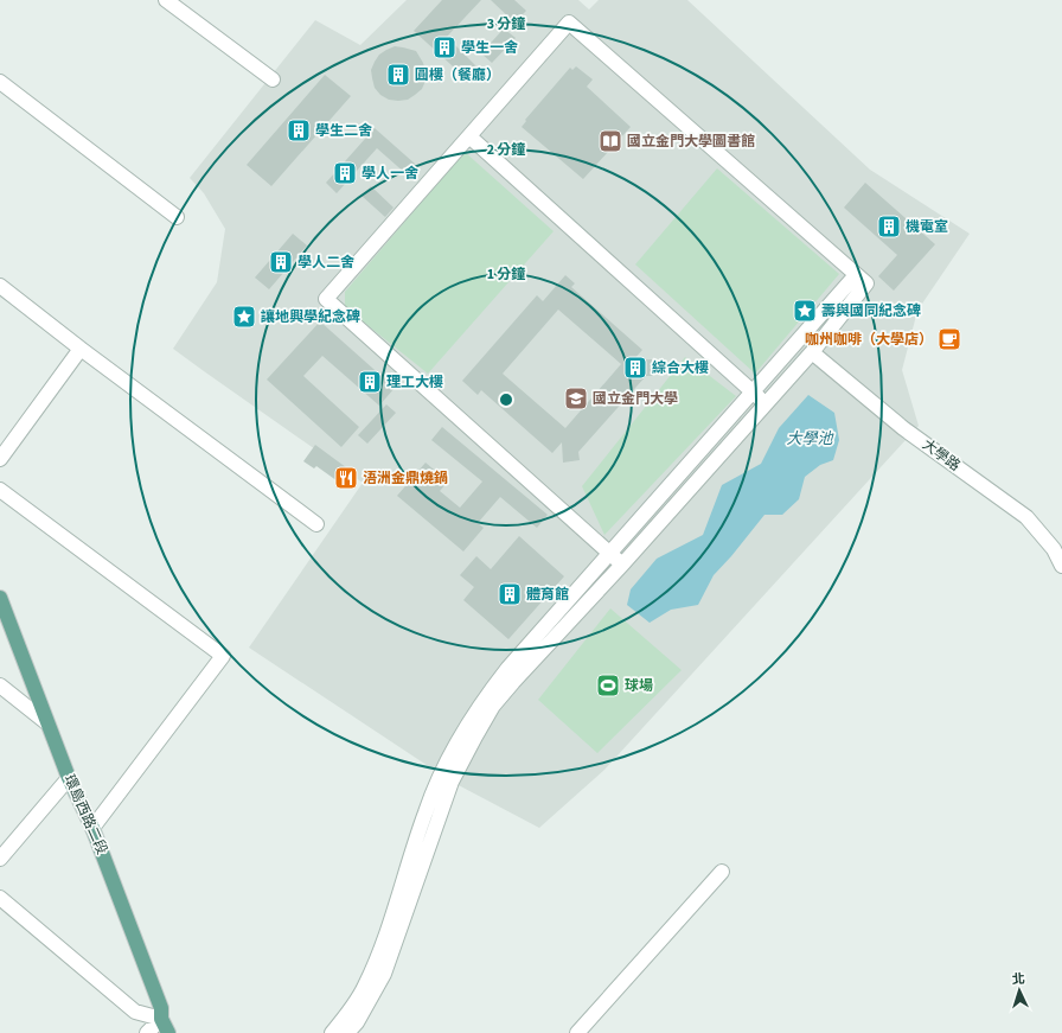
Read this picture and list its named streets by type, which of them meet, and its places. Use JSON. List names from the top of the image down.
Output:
{
  "streets": {
    "main road": ["環島西路二段"],
    "street": ["大學路"]
  },
  "water": ["大學池"],
  "places": {
    "building": [
      "學生一舍",
      "圓樓（餐廳）",
      "學生二舍",
      "學人一舍",
      "機電室",
      "學人二舍",
      "綜合大樓",
      "理工大樓",
      "體育館"
    ],
    "library": ["國立金門大學圖書館"],
    "place": ["壽與國同紀念碑", "讓地興學紀念碑"],
    "cafe": ["咖州咖啡（大學店）"],
    "school or university": ["國立金門大學"],
    "restaurant": ["浯洲金鼎燒鍋"],
    "sports": ["球場"]
  },
  "north": "top",
  "rings": ["3 分鐘", "2 分鐘", "1 分鐘"]
}
